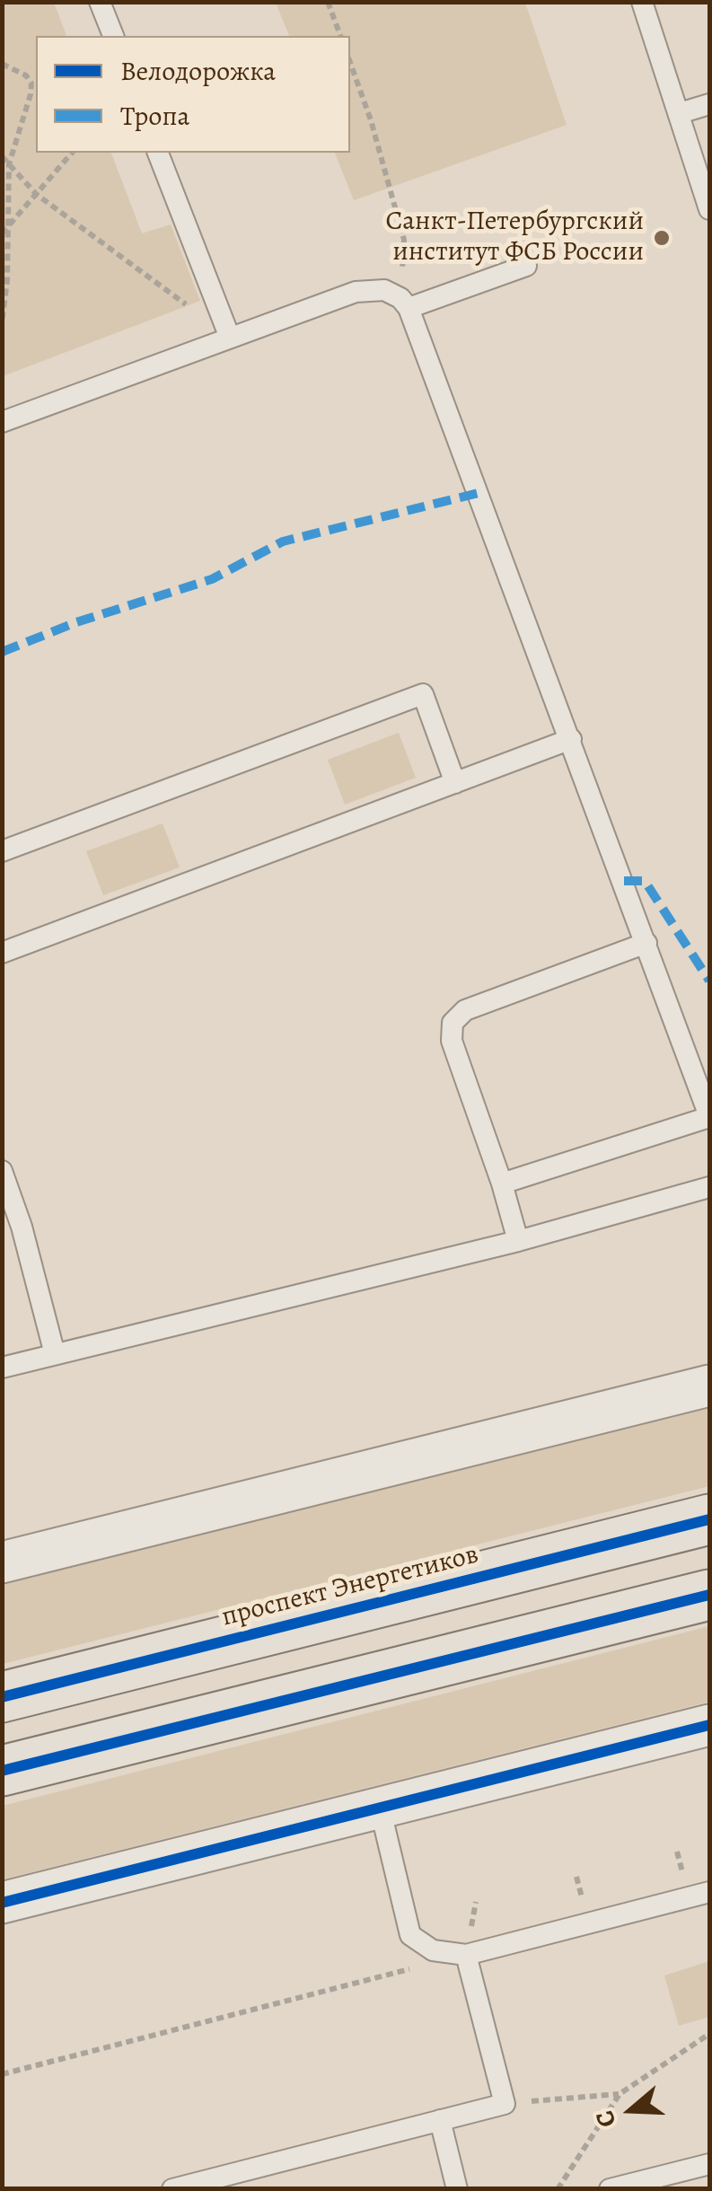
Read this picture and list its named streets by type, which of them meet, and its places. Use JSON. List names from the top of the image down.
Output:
{
  "streets": {
    "main road": ["проспект Энергетиков"]
  },
  "places": ["Санкт-Петербургский институт ФСБ России"],
  "legend": ["Велодорожка", "Тропа"],
  "north": "left"
}
